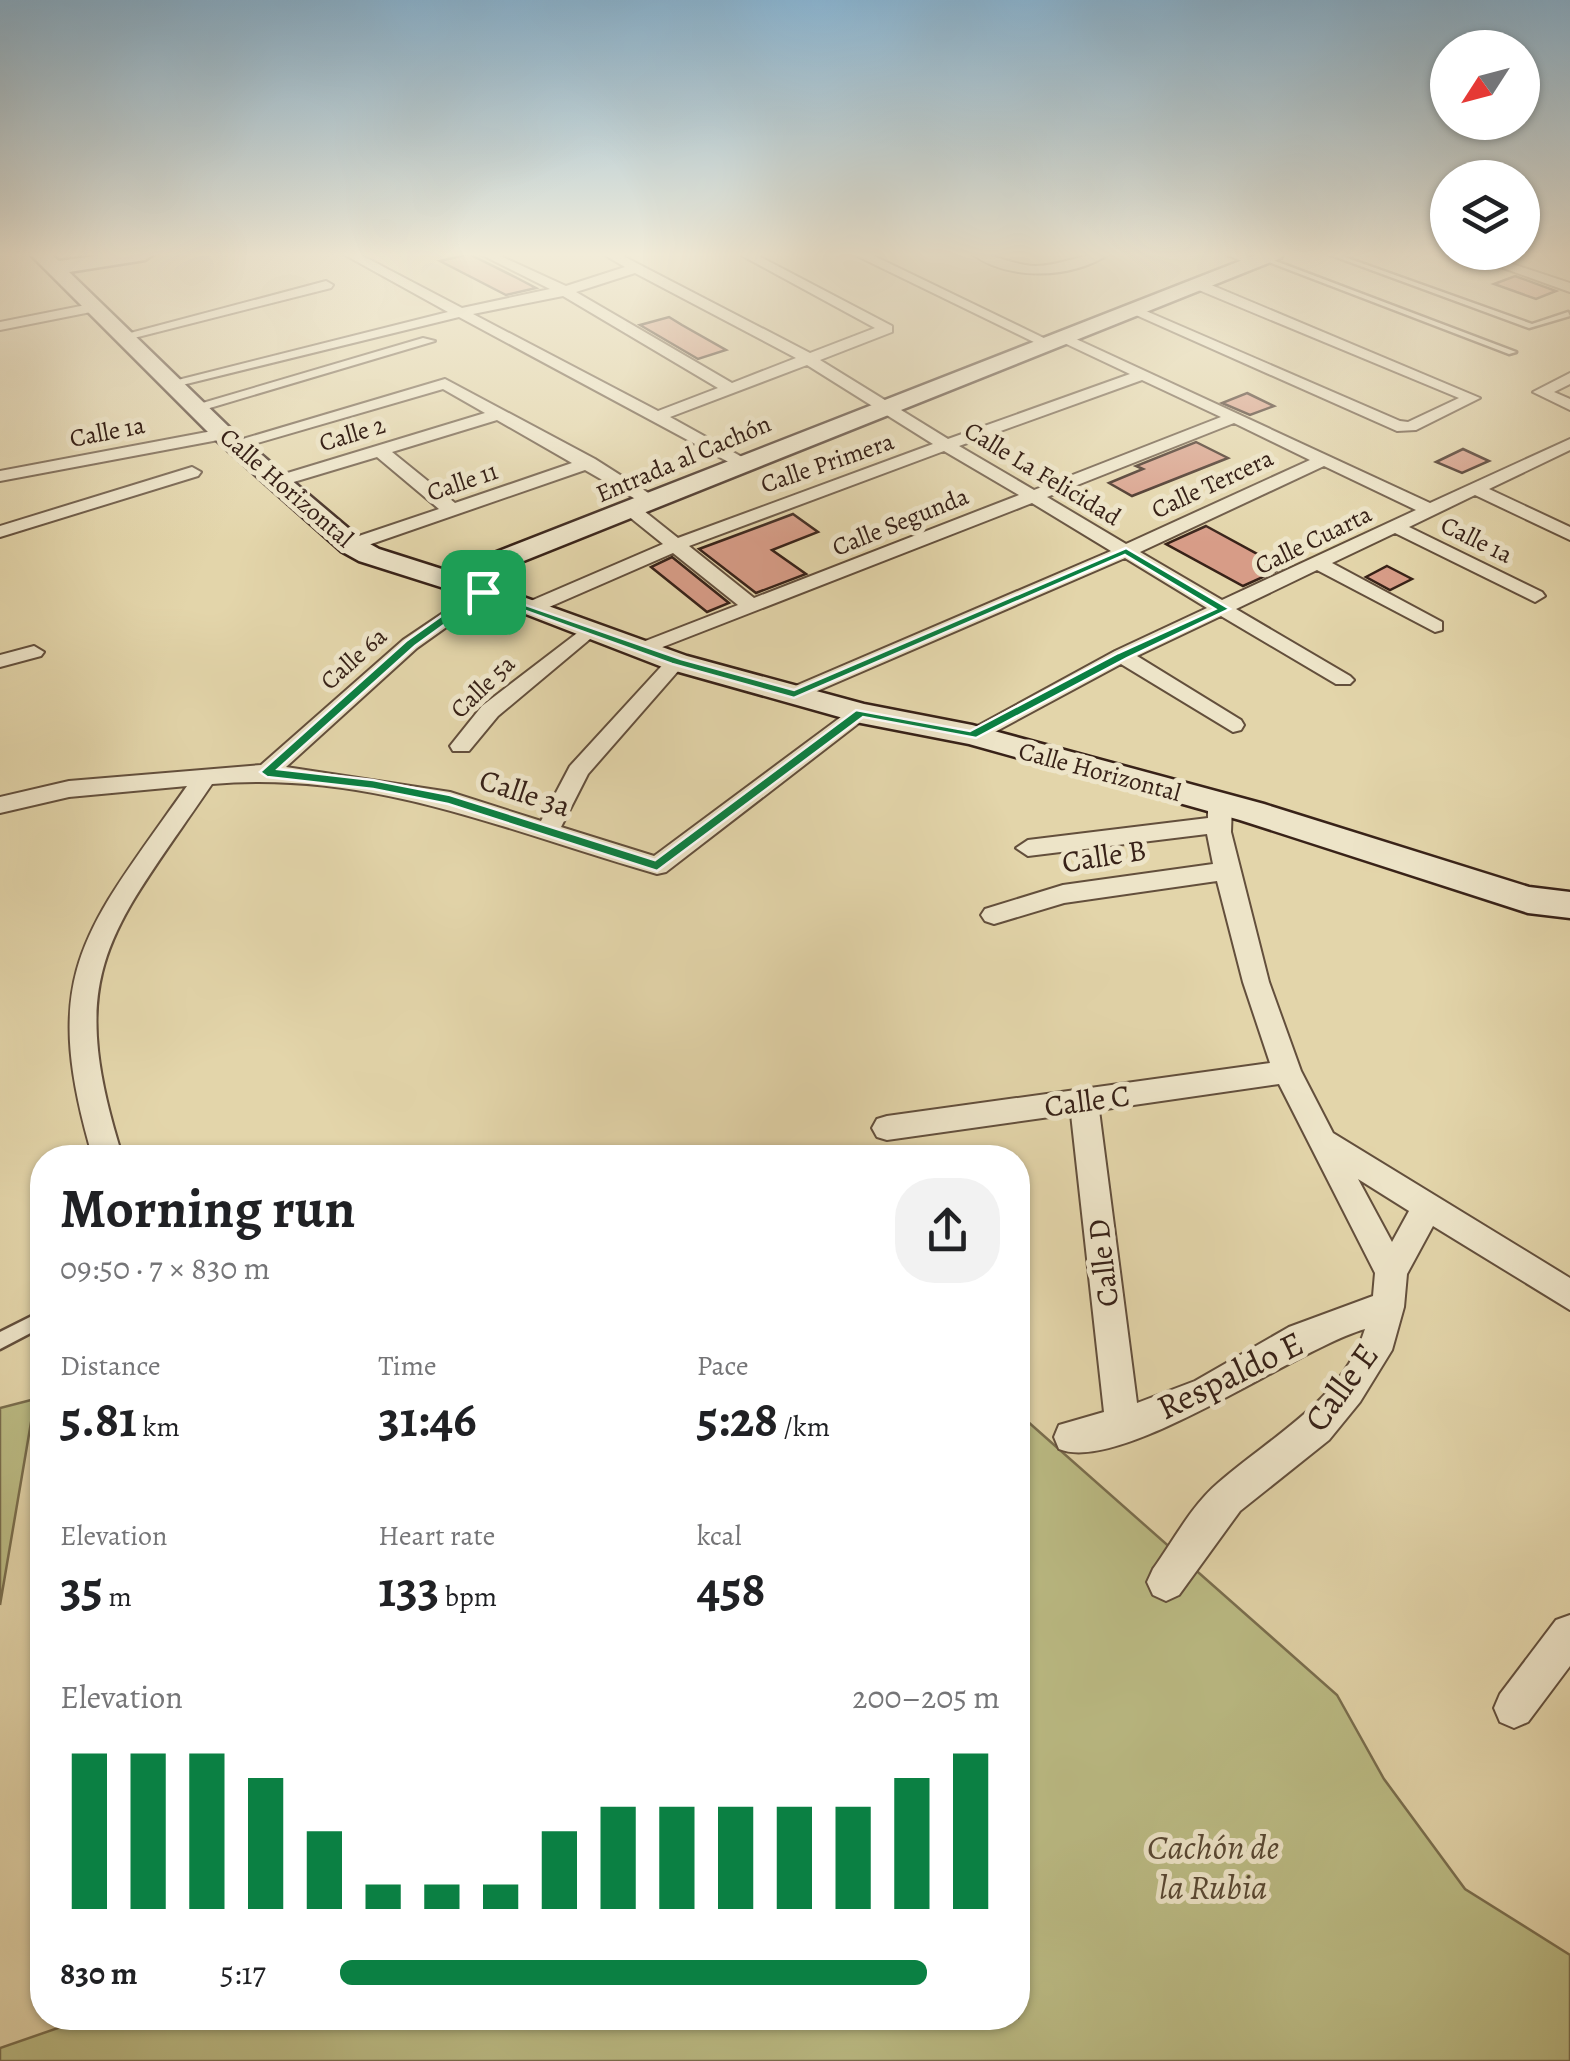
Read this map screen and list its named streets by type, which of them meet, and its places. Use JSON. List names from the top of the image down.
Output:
{
  "streets": {
    "main road": ["Entrada al Cachón", "Calle Horizontal"],
    "street": [
      "Calle 1a",
      "Calle 2",
      "Calle Primera",
      "Calle La Felicidad",
      "Calle 11",
      "Calle Tercera",
      "Calle Segunda",
      "Calle Cuarta",
      "Calle 6a",
      "Calle 5a",
      "Calle 3a",
      "Calle B",
      "Calle C",
      "Calle D",
      "Respaldo E",
      "Calle E"
    ]
  },
  "crossings": [
    ["Calle 1a", "Calle 2"],
    ["Calle 1a", "Entrada al Cachón"],
    ["Calle 1a", "Calle Primera"],
    ["Calle 1a", "Calle 11"],
    ["Calle 1a", "Calle Horizontal"],
    ["Calle 1a", "Calle Segunda"],
    ["Calle 1a", "Calle Cuarta"],
    ["Calle 2", "Calle Horizontal"],
    ["Entrada al Cachón", "Calle La Felicidad"],
    ["Entrada al Cachón", "Calle Horizontal"],
    ["Calle Primera", "Calle La Felicidad"],
    ["Calle Primera", "Calle Horizontal"],
    ["Calle La Felicidad", "Calle Tercera"],
    ["Calle La Felicidad", "Calle Segunda"],
    ["Calle La Felicidad", "Calle Cuarta"],
    ["Calle 11", "Calle Horizontal"],
    ["Calle Tercera", "Calle Horizontal"],
    ["Calle Horizontal", "Calle Segunda"],
    ["Calle Horizontal", "Calle Cuarta"],
    ["Calle Horizontal", "Calle 6a"],
    ["Calle Horizontal", "Calle 5a"],
    ["Calle Horizontal", "Calle 3a"],
    ["Calle 6a", "Calle 3a"],
    ["Calle C", "Calle D"],
    ["Calle D", "Respaldo E"],
    ["Respaldo E", "Calle E"]
  ],
  "parks": ["Cachón de la Rubia"],
  "north": "bottom left",
  "page": {
    "heading": ["Morning run", "09:50 · 7 × 830 m"],
    "stats": [
      ["Distance", "5.81 km"],
      ["Time", "31:46"],
      ["Pace", "5:28 /km"],
      ["Elevation", "35 m"],
      ["Heart rate", "133 bpm"],
      ["kcal", "458"]
    ],
    "chart": ["Elevation", "200–205 m"],
    "list": [
      {
        "name": "830 m",
        "note": "5:17"
      }
    ]
  }
}
